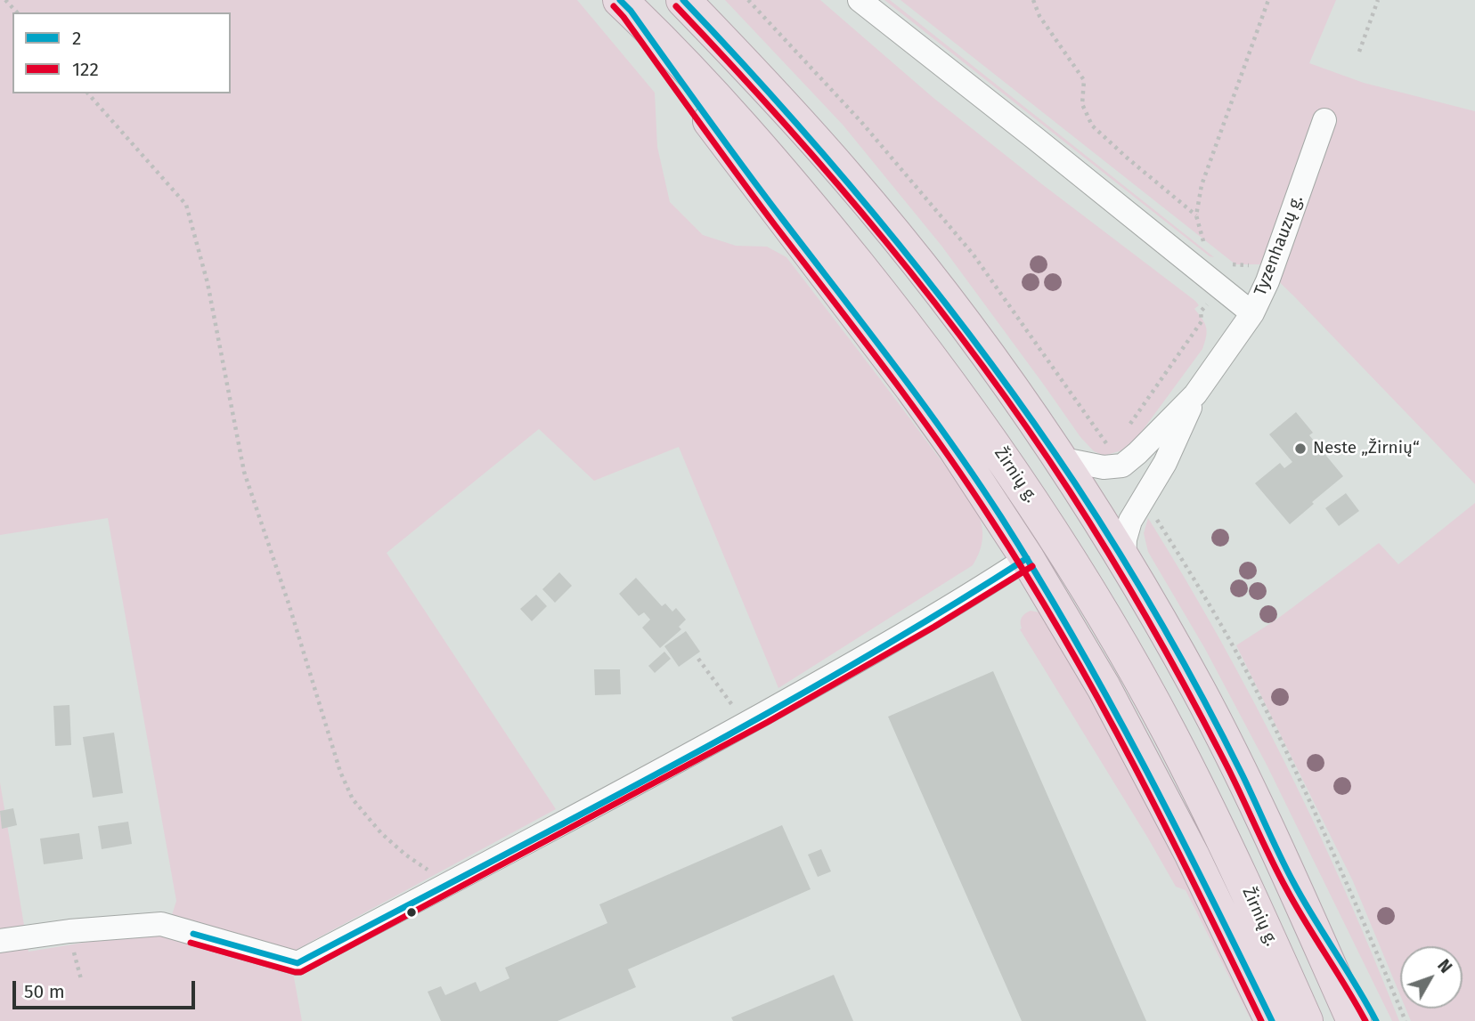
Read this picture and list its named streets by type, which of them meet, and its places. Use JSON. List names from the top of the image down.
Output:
{
  "streets": {
    "highway": ["Žirnių g."],
    "street": ["Tyzenhauzų g."]
  },
  "places": ["Neste „Žirnių“"],
  "lines": ["transit line 2", "transit line 122"],
  "legend": ["2", "122"],
  "scale_bar": "50 m",
  "north": "top right"
}
